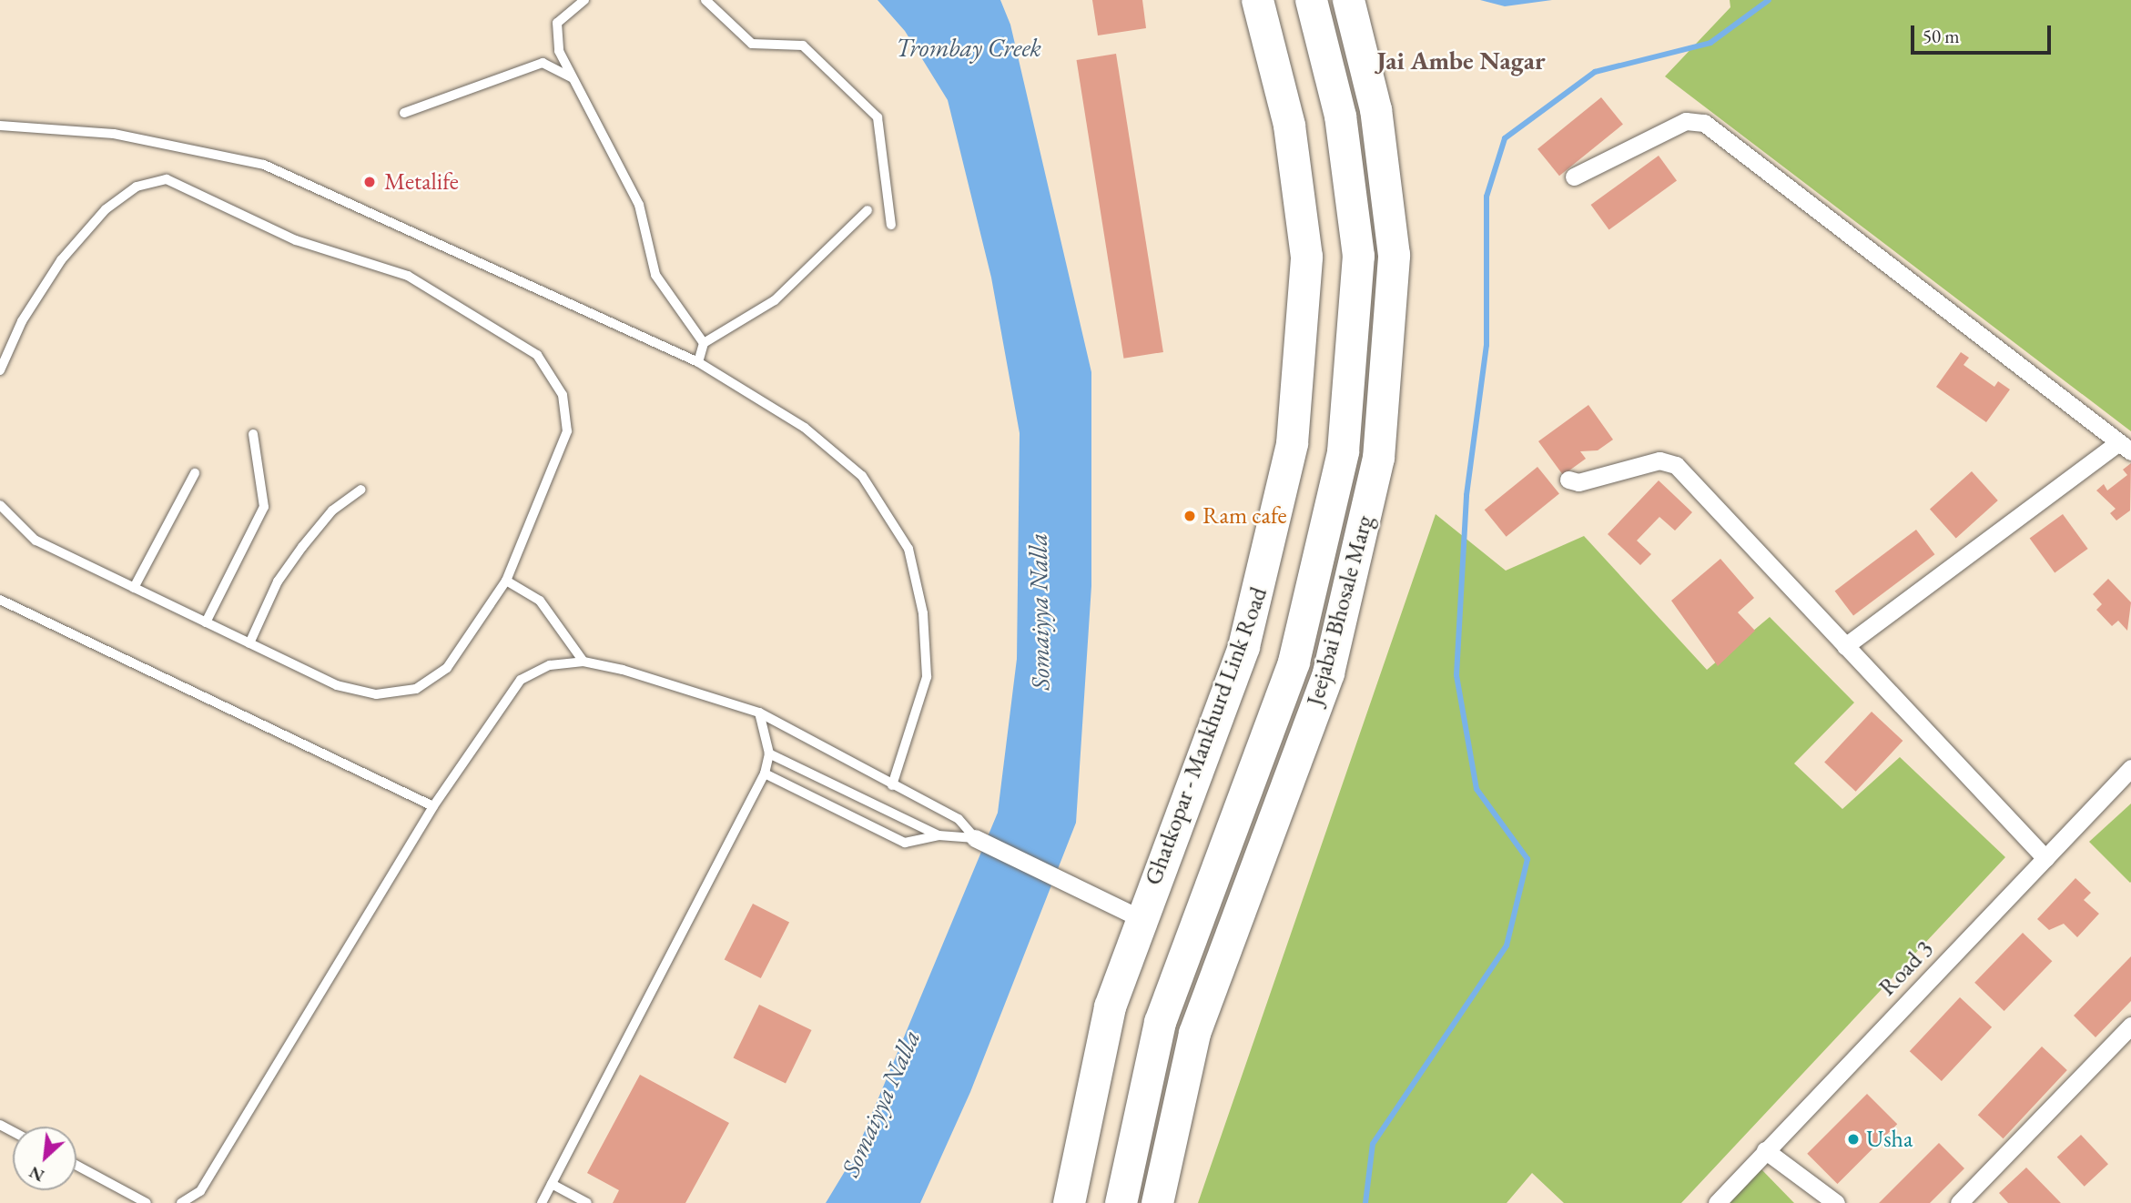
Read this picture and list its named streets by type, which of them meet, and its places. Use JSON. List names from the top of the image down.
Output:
{
  "streets": {
    "highway": ["Jeejabai Bhosale Marg", "Ghatkopar - Mankhurd Link Road"],
    "street": ["Road 3"]
  },
  "districts": ["Jai Ambe Nagar"],
  "water": ["Trombay Creek", "Somaiyya Nalla"],
  "places": ["Metalife", "Ram cafe", "Usha"],
  "scale_bar": "50 m",
  "north": "bottom left"
}
